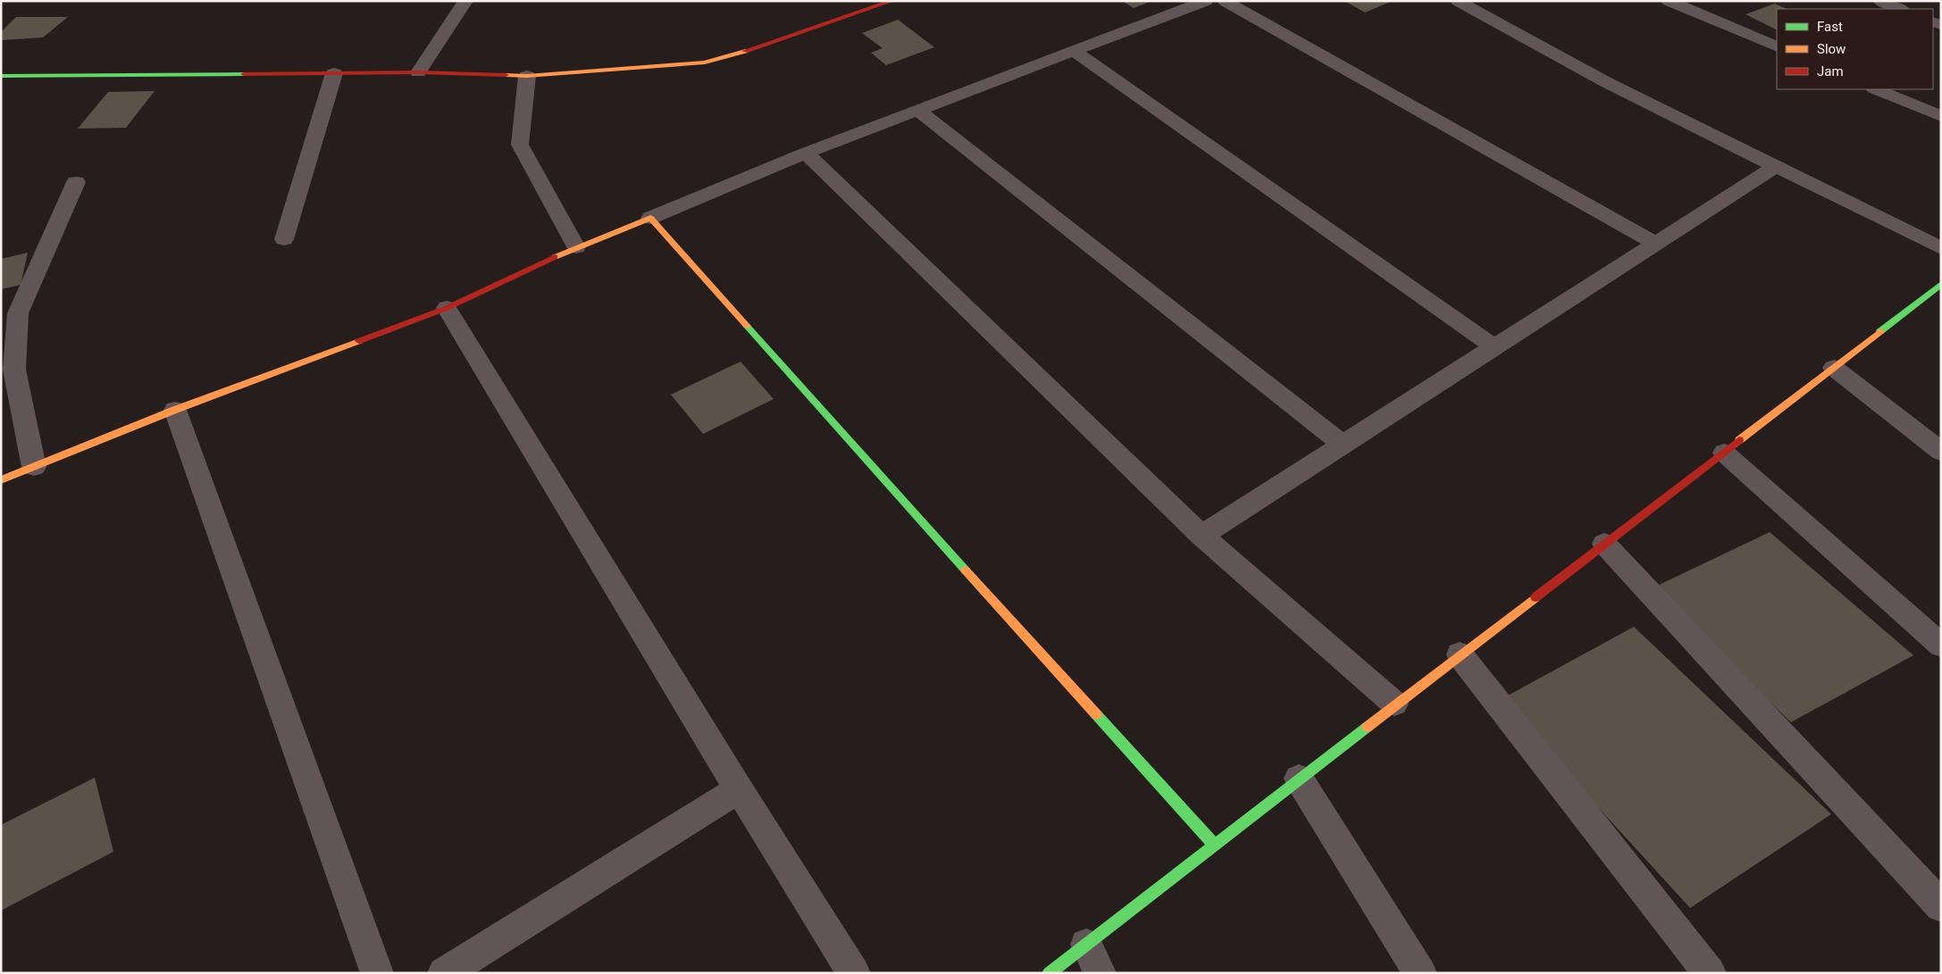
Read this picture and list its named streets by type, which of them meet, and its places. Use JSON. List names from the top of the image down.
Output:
{
  "legend": ["Fast", "Slow", "Jam"]
}
